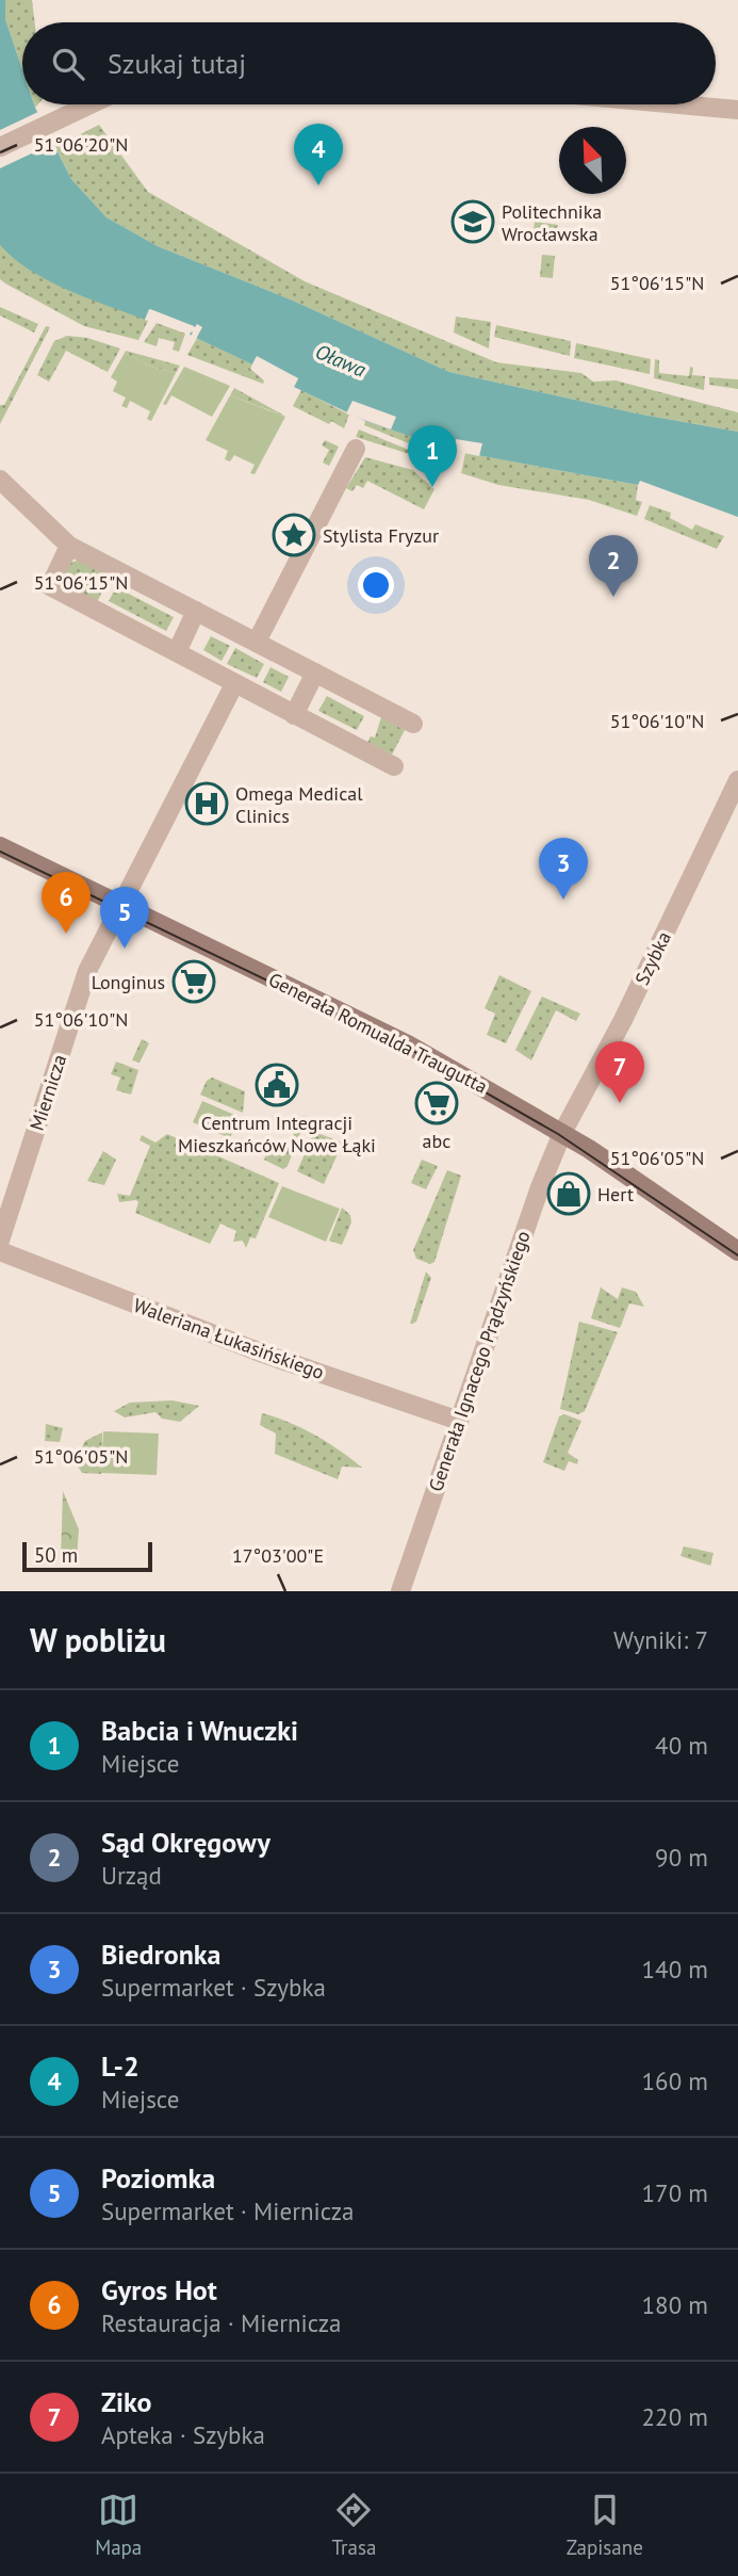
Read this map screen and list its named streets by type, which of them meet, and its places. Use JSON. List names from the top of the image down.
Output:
{
  "streets": {
    "main road": ["Generała Romualda Traugutta"],
    "street": [
      "Szybka",
      "Miernicza",
      "Waleriana Łukasińskiego",
      "Generała Ignacego Prądzyńskiego"
    ]
  },
  "crossings": [
    ["Szybka", "Generała Romualda Traugutta"],
    ["Szybka", "Generała Ignacego Prądzyńskiego"],
    ["Generała Romualda Traugutta", "Miernicza"],
    ["Generała Romualda Traugutta", "Generała Ignacego Prądzyńskiego"],
    ["Waleriana Łukasińskiego", "Generała Ignacego Prądzyńskiego"]
  ],
  "water": ["Oława"],
  "places": {
    "school or university": ["Politechnika Wrocławska"],
    "place": ["Stylista Fryzur"],
    "hospital": ["Omega Medical Clinics"],
    "supermarket": ["Longinus", "abc"],
    "public building": ["Centrum Integracji Mieszkańców Nowe Łąki"],
    "shop": ["Hert"]
  },
  "scale_bar": "50 m",
  "north": "top left",
  "page": {
    "search": "Szukaj tutaj",
    "pins": [
      "4",
      "1",
      "2",
      "3",
      "6",
      "5",
      "7"
    ],
    "scale": "50 m",
    "heading": ["W pobliżu", "Wyniki: 7"],
    "list": [
      {
        "mark": "1",
        "name": "Babcia i Wnuczki",
        "note": "Miejsce",
        "value": "40 m"
      },
      {
        "mark": "2",
        "name": "Sąd Okręgowy",
        "note": "Urząd",
        "value": "90 m"
      },
      {
        "mark": "3",
        "name": "Biedronka",
        "note": "Supermarket · Szybka",
        "value": "140 m"
      },
      {
        "mark": "4",
        "name": "L-2",
        "note": "Miejsce",
        "value": "160 m"
      },
      {
        "mark": "5",
        "name": "Poziomka",
        "note": "Supermarket · Miernicza",
        "value": "170 m"
      },
      {
        "mark": "6",
        "name": "Gyros Hot",
        "note": "Restauracja · Miernicza",
        "value": "180 m"
      },
      {
        "mark": "7",
        "name": "Ziko",
        "note": "Apteka · Szybka",
        "value": "220 m"
      }
    ],
    "nav": ["Mapa", "Trasa", "Zapisane"]
  },
  "coordinates": [
    "51°06'20\"N",
    "51°06'15\"N",
    "51°06'10\"N",
    "51°06'05\"N",
    "17°03'00\"E"
  ]
}
